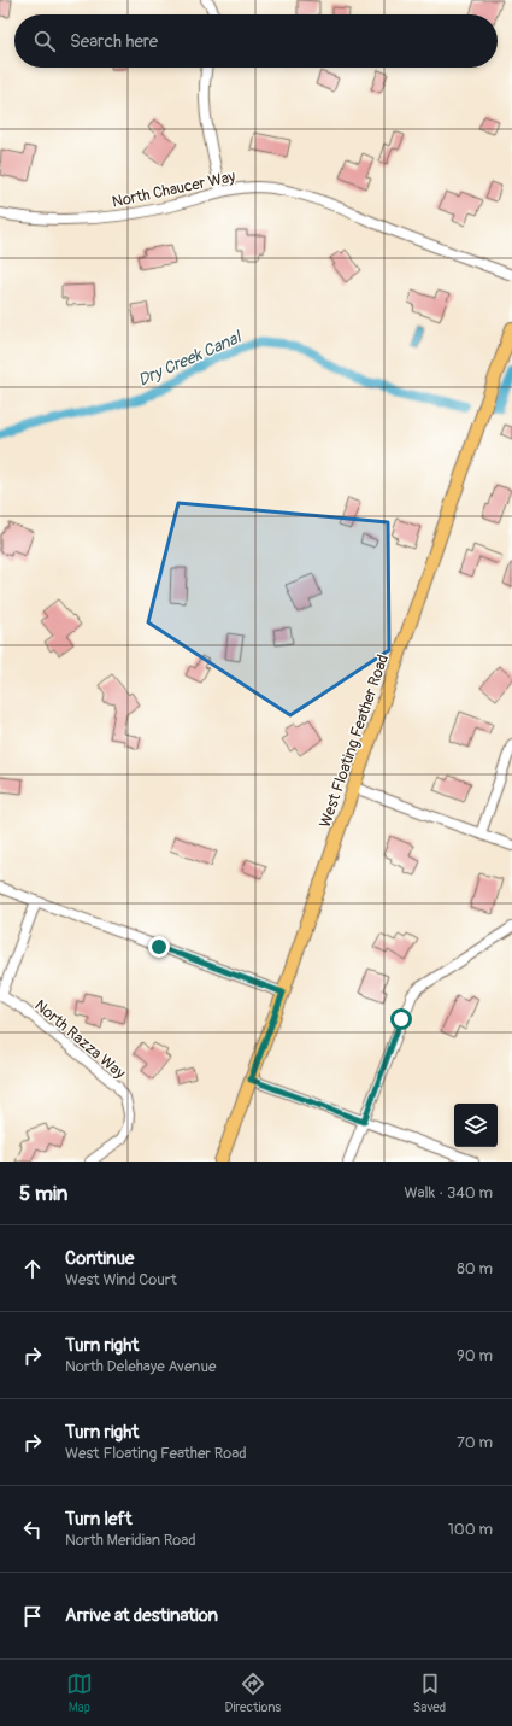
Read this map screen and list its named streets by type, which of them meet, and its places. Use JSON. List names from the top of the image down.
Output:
{
  "streets": {
    "main road": ["West Floating Feather Road"],
    "street": ["North Chaucer Way", "North Razza Way"]
  },
  "water": ["Dry Creek Canal"],
  "page": {
    "search": "Search here",
    "heading": ["5 min", "Walk · 340 m"],
    "list": [
      ["Continue", "West Wind Court", "80 m"],
      ["Turn right", "North Delehaye Avenue", "90 m"],
      ["Turn right", "West Floating Feather Road", "70 m"],
      ["Turn left", "North Meridian Road", "100 m"],
      "Arrive at destination"
    ],
    "nav": ["Map", "Directions", "Saved"]
  }
}
